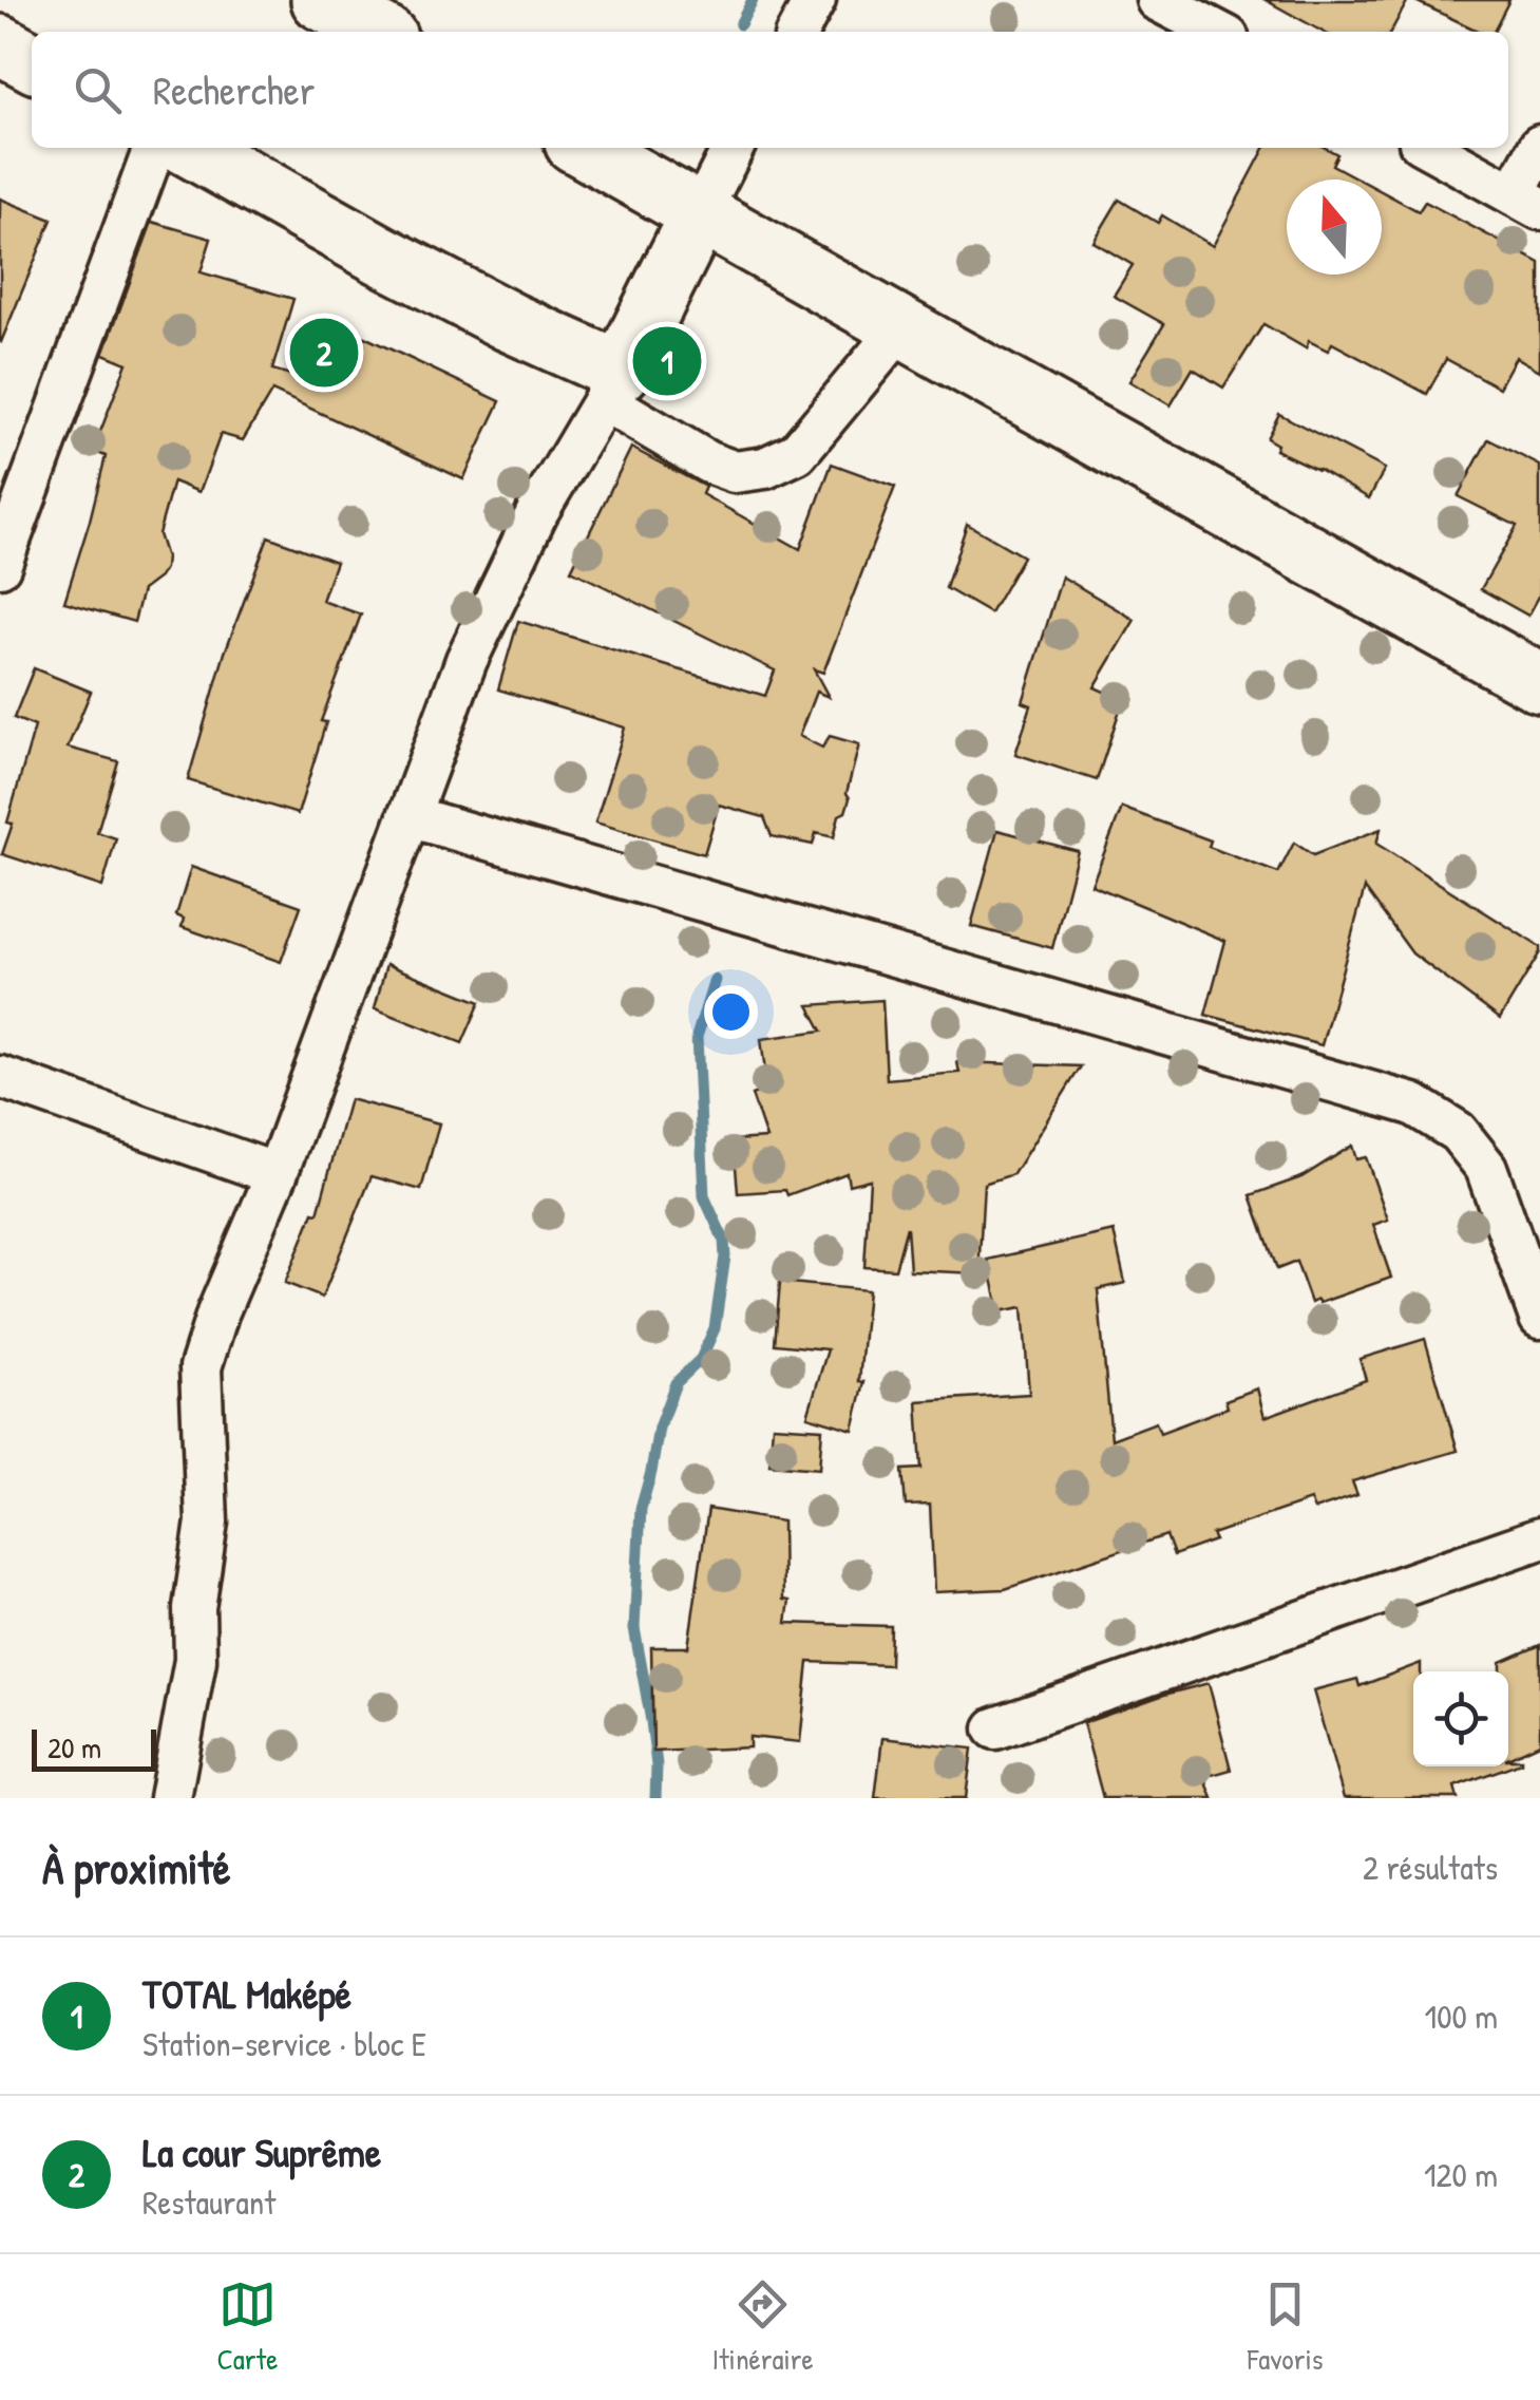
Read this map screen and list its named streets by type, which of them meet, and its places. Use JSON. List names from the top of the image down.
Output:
{
  "scale_bar": "20 m",
  "north": "top",
  "page": {
    "search": "Rechercher",
    "pins": ["2", "1"],
    "scale": "20 m",
    "heading": ["À proximité", "2 résultats"],
    "list": [
      {
        "mark": "1",
        "name": "TOTAL Maképé",
        "note": "Station-service · bloc E",
        "value": "100 m"
      },
      {
        "mark": "2",
        "name": "La cour Suprême",
        "note": "Restaurant",
        "value": "120 m"
      }
    ],
    "nav": ["Carte", "Itinéraire", "Favoris"]
  }
}
